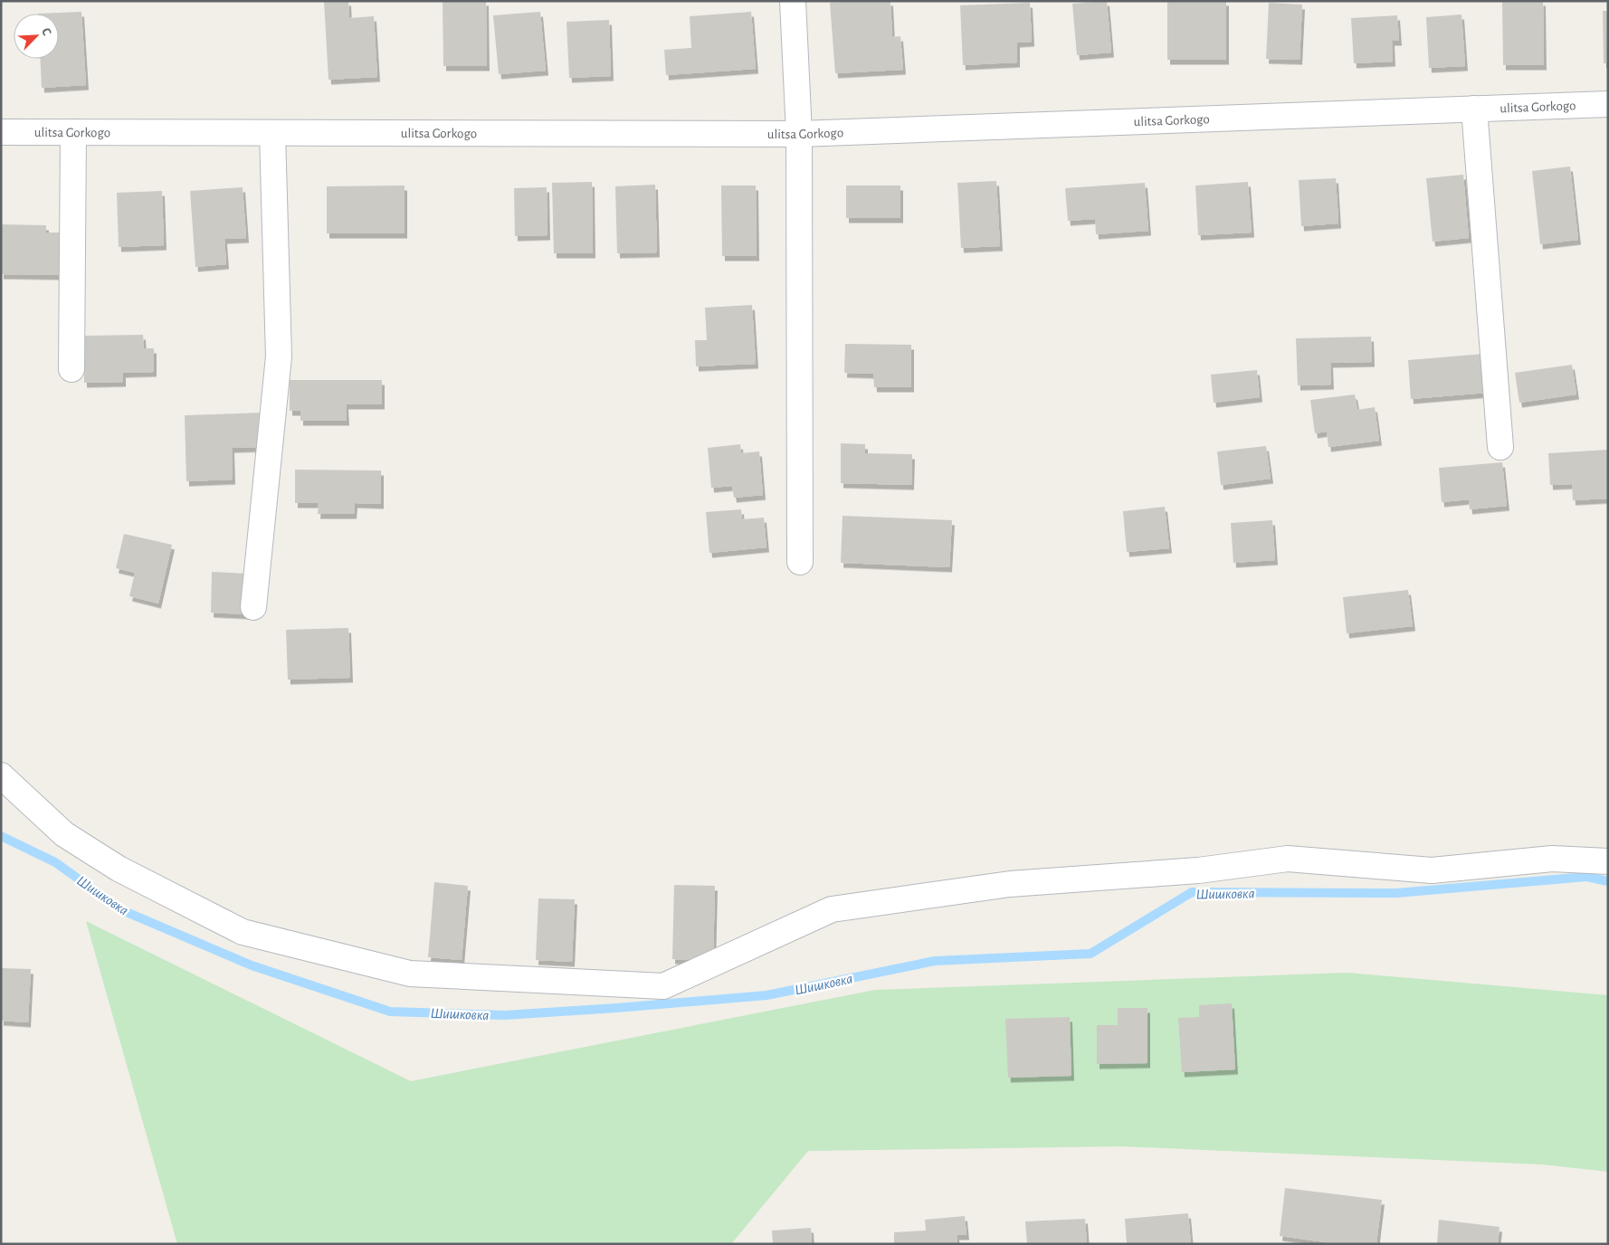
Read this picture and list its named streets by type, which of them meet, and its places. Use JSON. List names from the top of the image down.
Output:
{
  "streets": {
    "street": ["ulitsa Gorkogo"]
  },
  "water": ["Шишковка"],
  "north": "top right"
}
